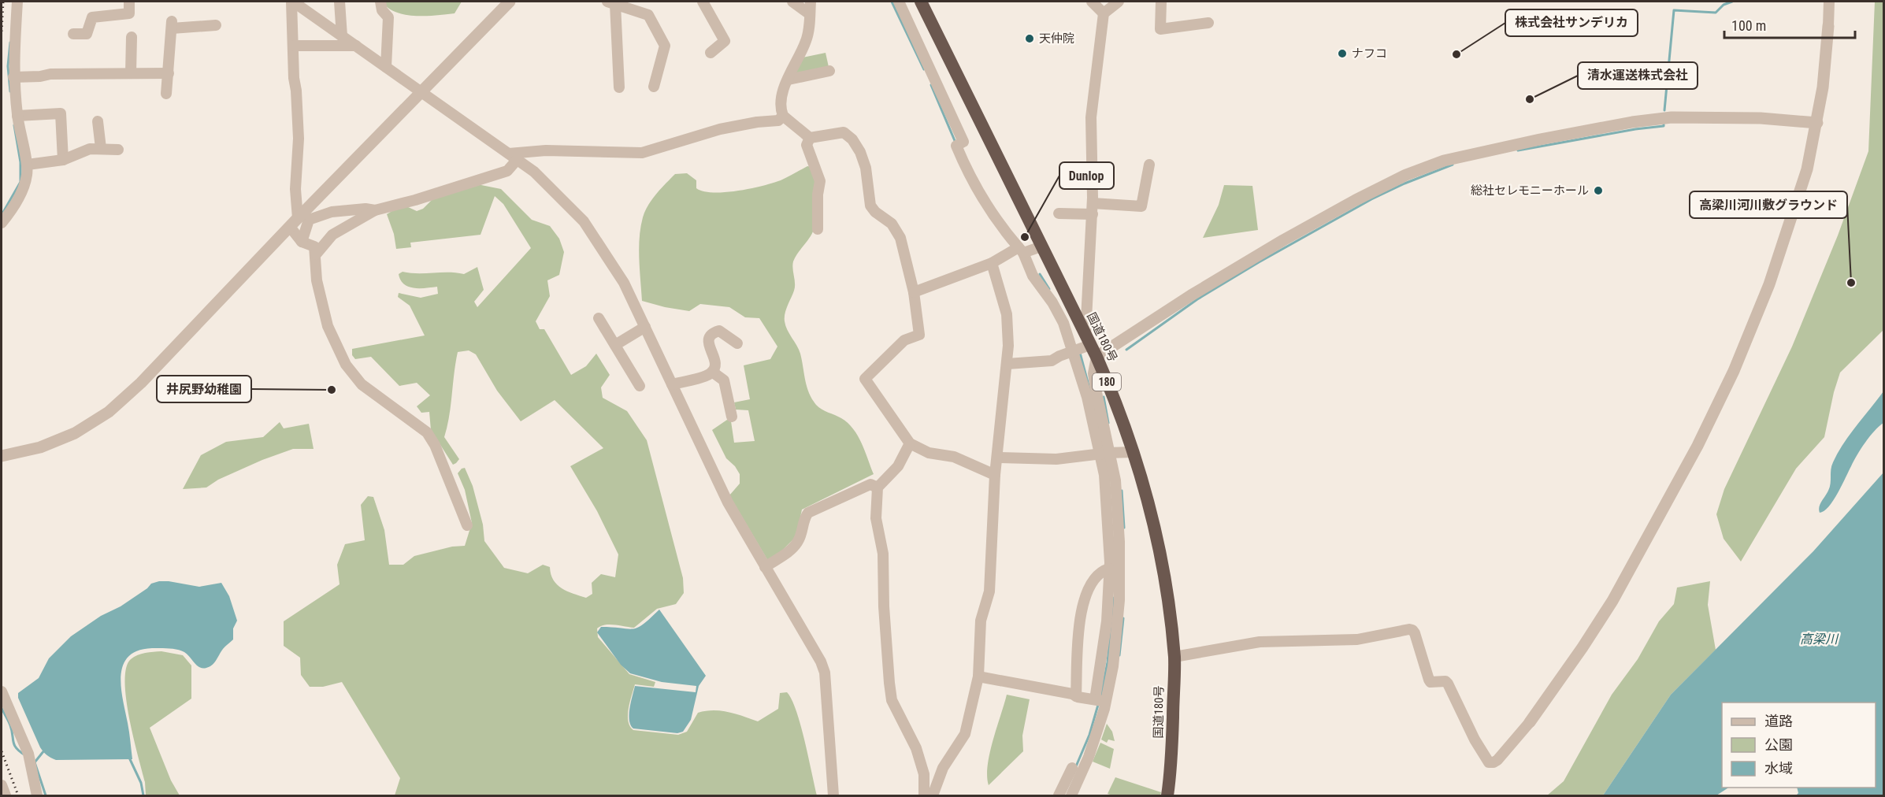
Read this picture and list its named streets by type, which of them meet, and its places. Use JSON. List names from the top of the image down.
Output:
{
  "streets": {
    "highway": ["国道180号", "180"]
  },
  "water": ["高梁川"],
  "places": [
    "天仲院",
    "ナフコ",
    "株式会社サンデリカ",
    "清水運送株式会社",
    "総社セレモニーホール",
    "Dunlop",
    "高梁川河川敷グラウンド",
    "井尻野幼稚園"
  ],
  "legend": ["道路", "公園", "水域"],
  "scale_bar": "100 m"
}
